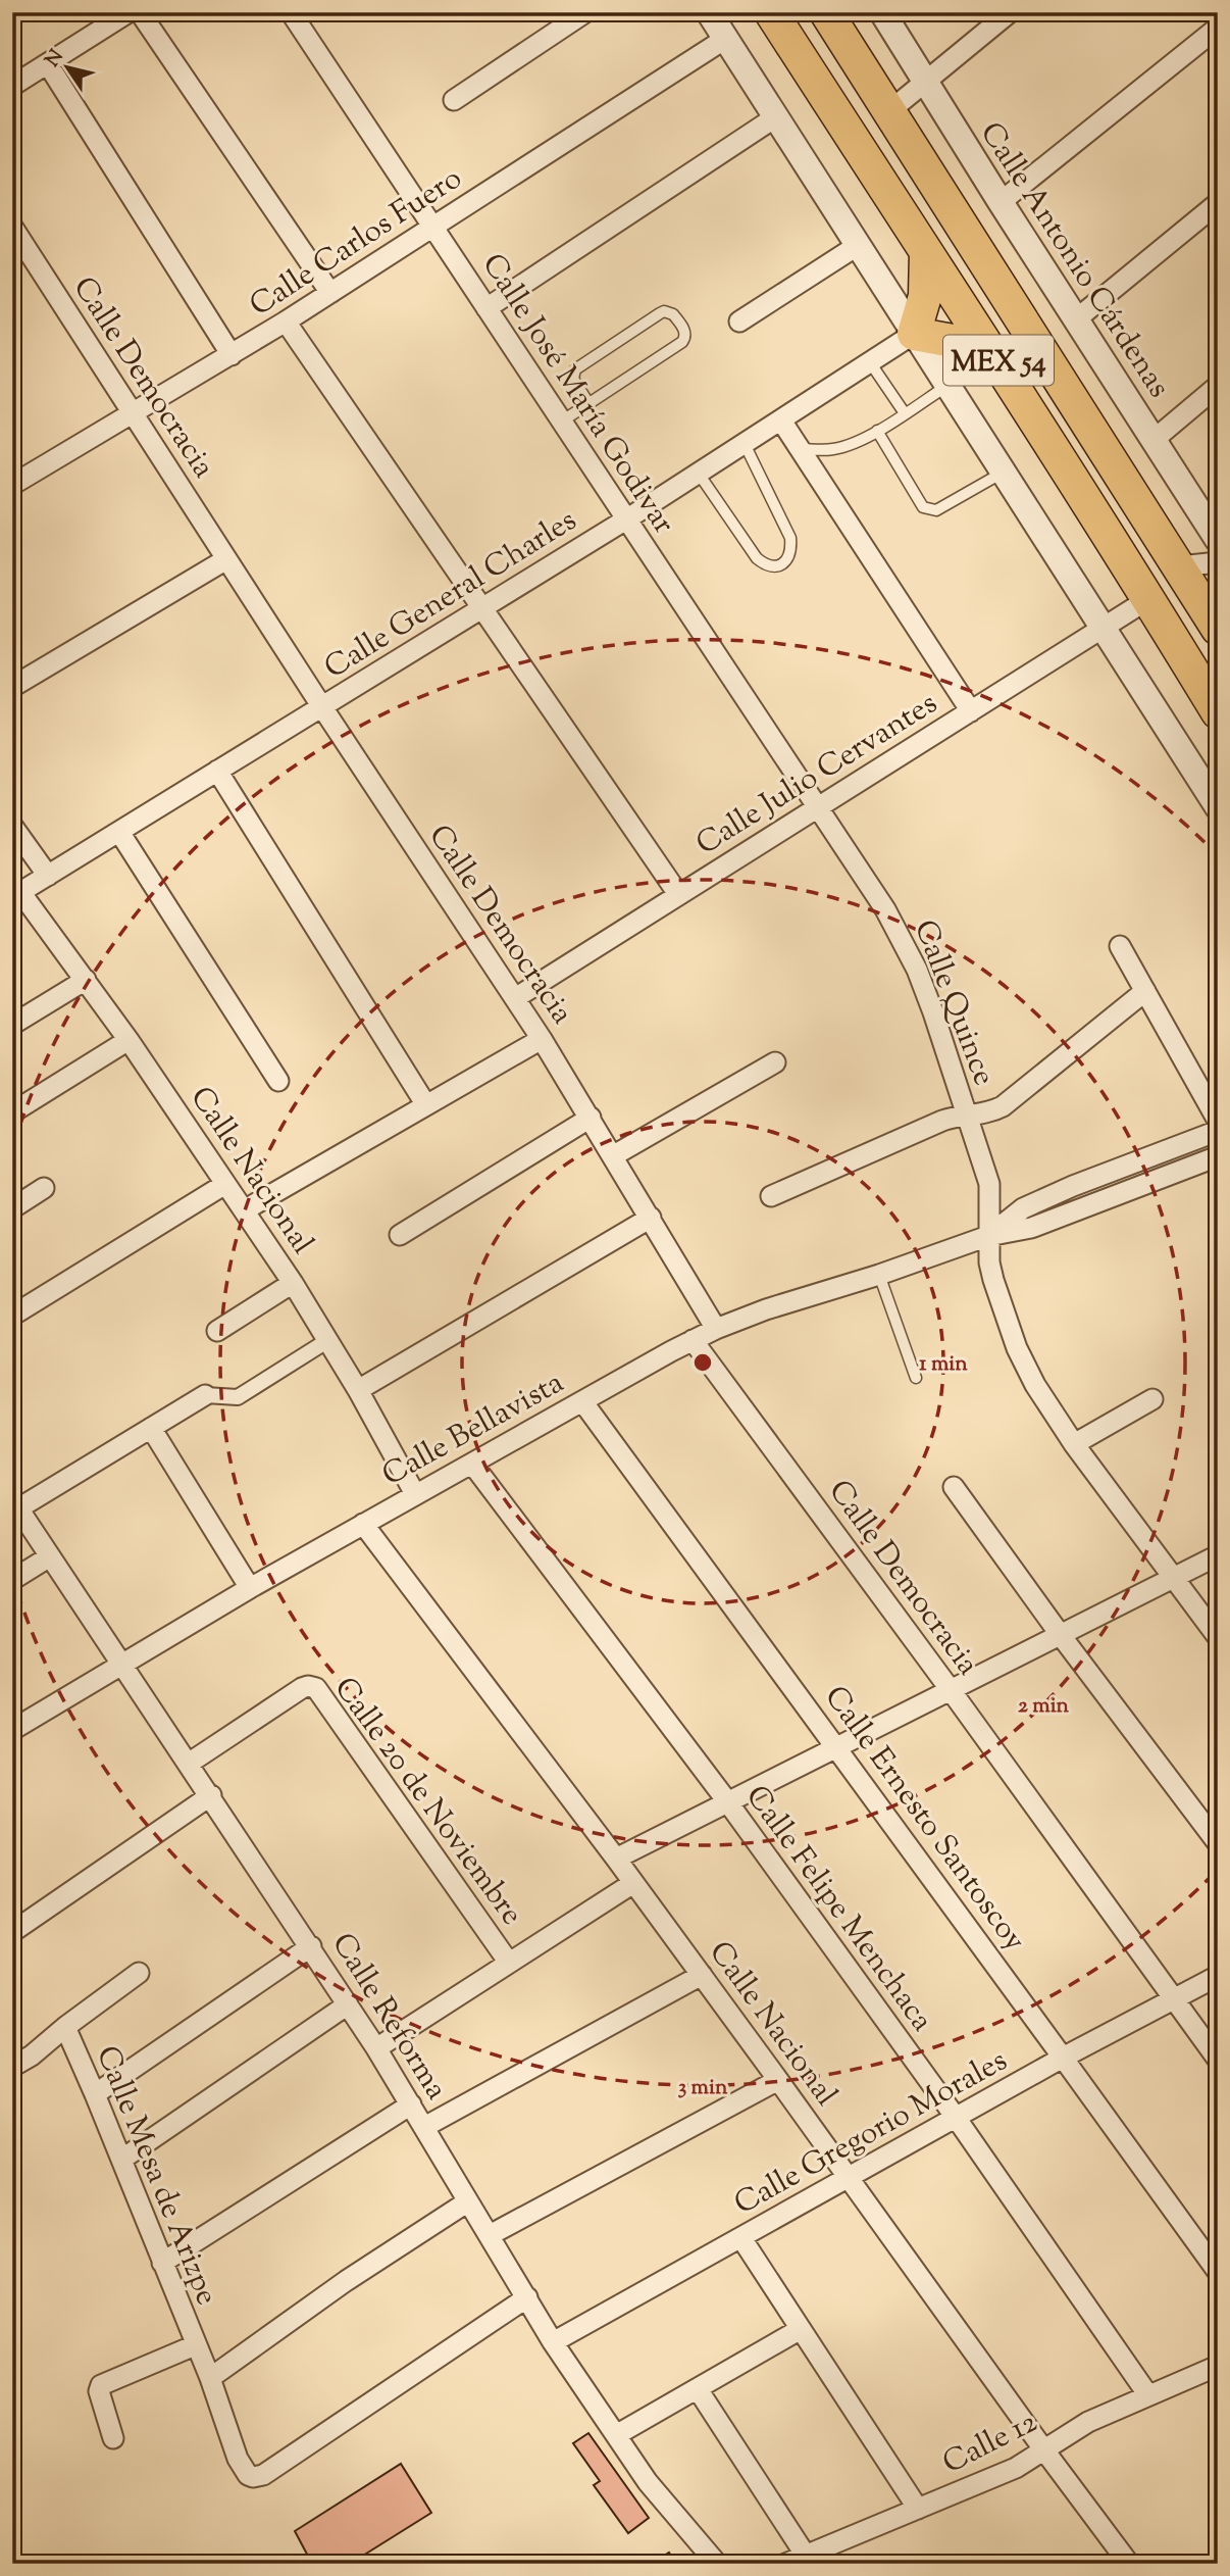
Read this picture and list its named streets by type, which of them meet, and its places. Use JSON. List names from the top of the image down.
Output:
{
  "streets": {
    "main road": ["MEX 54"],
    "street": [
      "Calle Carlos Fuero",
      "Calle Antonio Cárdenas",
      "Calle Democracia",
      "Calle José María Godivar",
      "Calle General Charles",
      "Calle Julio Cervantes",
      "Calle Quince",
      "Calle Nacional",
      "Calle Bellavista",
      "Calle 20 de Noviembre",
      "Calle Ernesto Santoscoy",
      "Calle Felipe Menchaca",
      "Calle Reforma",
      "Calle Gregorio Morales",
      "Calle Mesa de Arizpe",
      "Calle 12"
    ]
  },
  "crossings": [
    ["Calle Carlos Fuero", "Calle Democracia"],
    ["Calle Carlos Fuero", "Calle José María Godivar"],
    ["MEX 54", "Calle Julio Cervantes"],
    ["Calle Democracia", "Calle General Charles"],
    ["Calle Democracia", "Calle Julio Cervantes"],
    ["Calle Democracia", "Calle Bellavista"],
    ["Calle Democracia", "Calle Gregorio Morales"],
    ["Calle José María Godivar", "Calle General Charles"],
    ["Calle José María Godivar", "Calle Julio Cervantes"],
    ["Calle José María Godivar", "Calle Quince"],
    ["Calle General Charles", "Calle Nacional"],
    ["Calle Julio Cervantes", "Calle Quince"],
    ["Calle Quince", "Calle Bellavista"],
    ["Calle Nacional", "Calle Bellavista"],
    ["Calle Nacional", "Calle Gregorio Morales"],
    ["Calle Nacional", "Calle 12"],
    ["Calle Bellavista", "Calle Ernesto Santoscoy"],
    ["Calle Bellavista", "Calle Felipe Menchaca"],
    ["Calle Bellavista", "Calle Reforma"],
    ["Calle 20 de Noviembre", "Calle Reforma"],
    ["Calle Ernesto Santoscoy", "Calle Gregorio Morales"],
    ["Calle Felipe Menchaca", "Calle Gregorio Morales"],
    ["Calle Felipe Menchaca", "Calle 12"],
    ["Calle Reforma", "Calle Gregorio Morales"],
    ["Calle Reforma", "Calle Mesa de Arizpe"]
  ],
  "north": "top left",
  "rings": ["1 min", "2 min", "3 min"]
}
